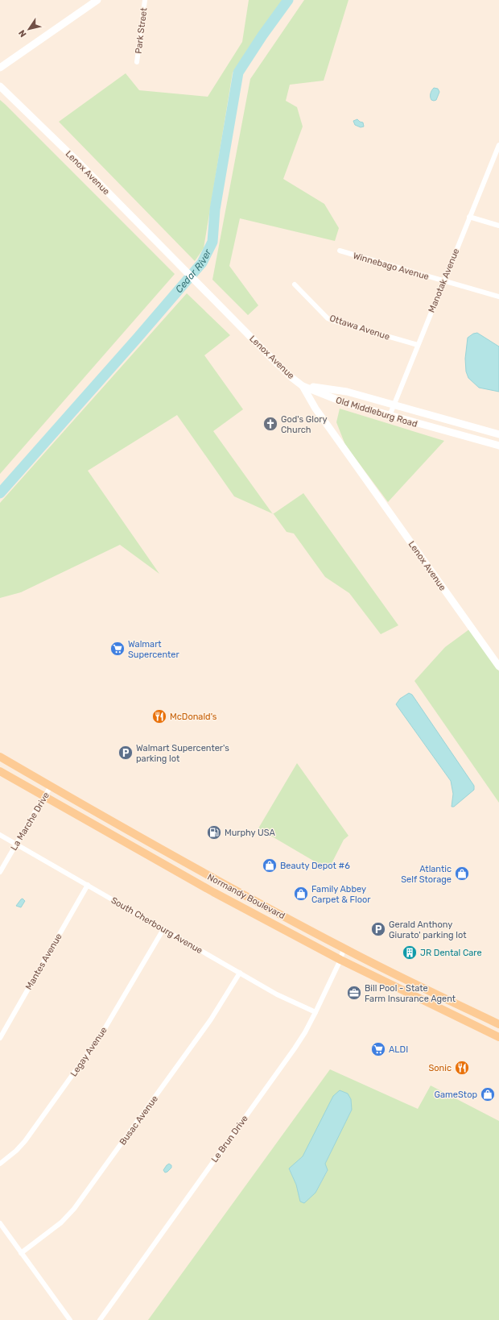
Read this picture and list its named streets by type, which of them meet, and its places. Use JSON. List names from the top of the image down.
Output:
{
  "streets": {
    "main road": ["Lenox Avenue", "Old Middleburg Road", "Normandy Boulevard"],
    "street": [
      "Park Street",
      "Winnebago Avenue",
      "Manotak Avenue",
      "Ottawa Avenue",
      "La Marche Drive",
      "South Cherbourg Avenue",
      "Mantes Avenue",
      "Legay Avenue",
      "Busac Avenue",
      "Le Brun Drive"
    ]
  },
  "crossings": [
    ["Lenox Avenue", "Old Middleburg Road"],
    ["Winnebago Avenue", "Manotak Avenue"],
    ["Manotak Avenue", "Ottawa Avenue"],
    ["Manotak Avenue", "Old Middleburg Road"],
    ["La Marche Drive", "Normandy Boulevard"],
    ["La Marche Drive", "South Cherbourg Avenue"],
    ["Normandy Boulevard", "Le Brun Drive"],
    ["South Cherbourg Avenue", "Mantes Avenue"],
    ["South Cherbourg Avenue", "Legay Avenue"],
    ["South Cherbourg Avenue", "Busac Avenue"],
    ["South Cherbourg Avenue", "Le Brun Drive"]
  ],
  "water": ["Cedar River"],
  "places": {
    "church": ["God's Glory Church"],
    "supermarket": ["Walmart Supercenter", "ALDI"],
    "restaurant": ["McDonald's", "Sonic"],
    "parking": ["Walmart Supercenter's parking lot", "Gerald Anthony Giurato' parking lot"],
    "fuel station": ["Murphy USA"],
    "shop": [
      "Beauty Depot #6",
      "Atlantic Self Storage",
      "Family Abbey Carpet & Floor",
      "GameStop"
    ],
    "building": ["JR Dental Care"],
    "office": ["Bill Pool - State Farm Insurance Agent"]
  },
  "north": "bottom left"
}
